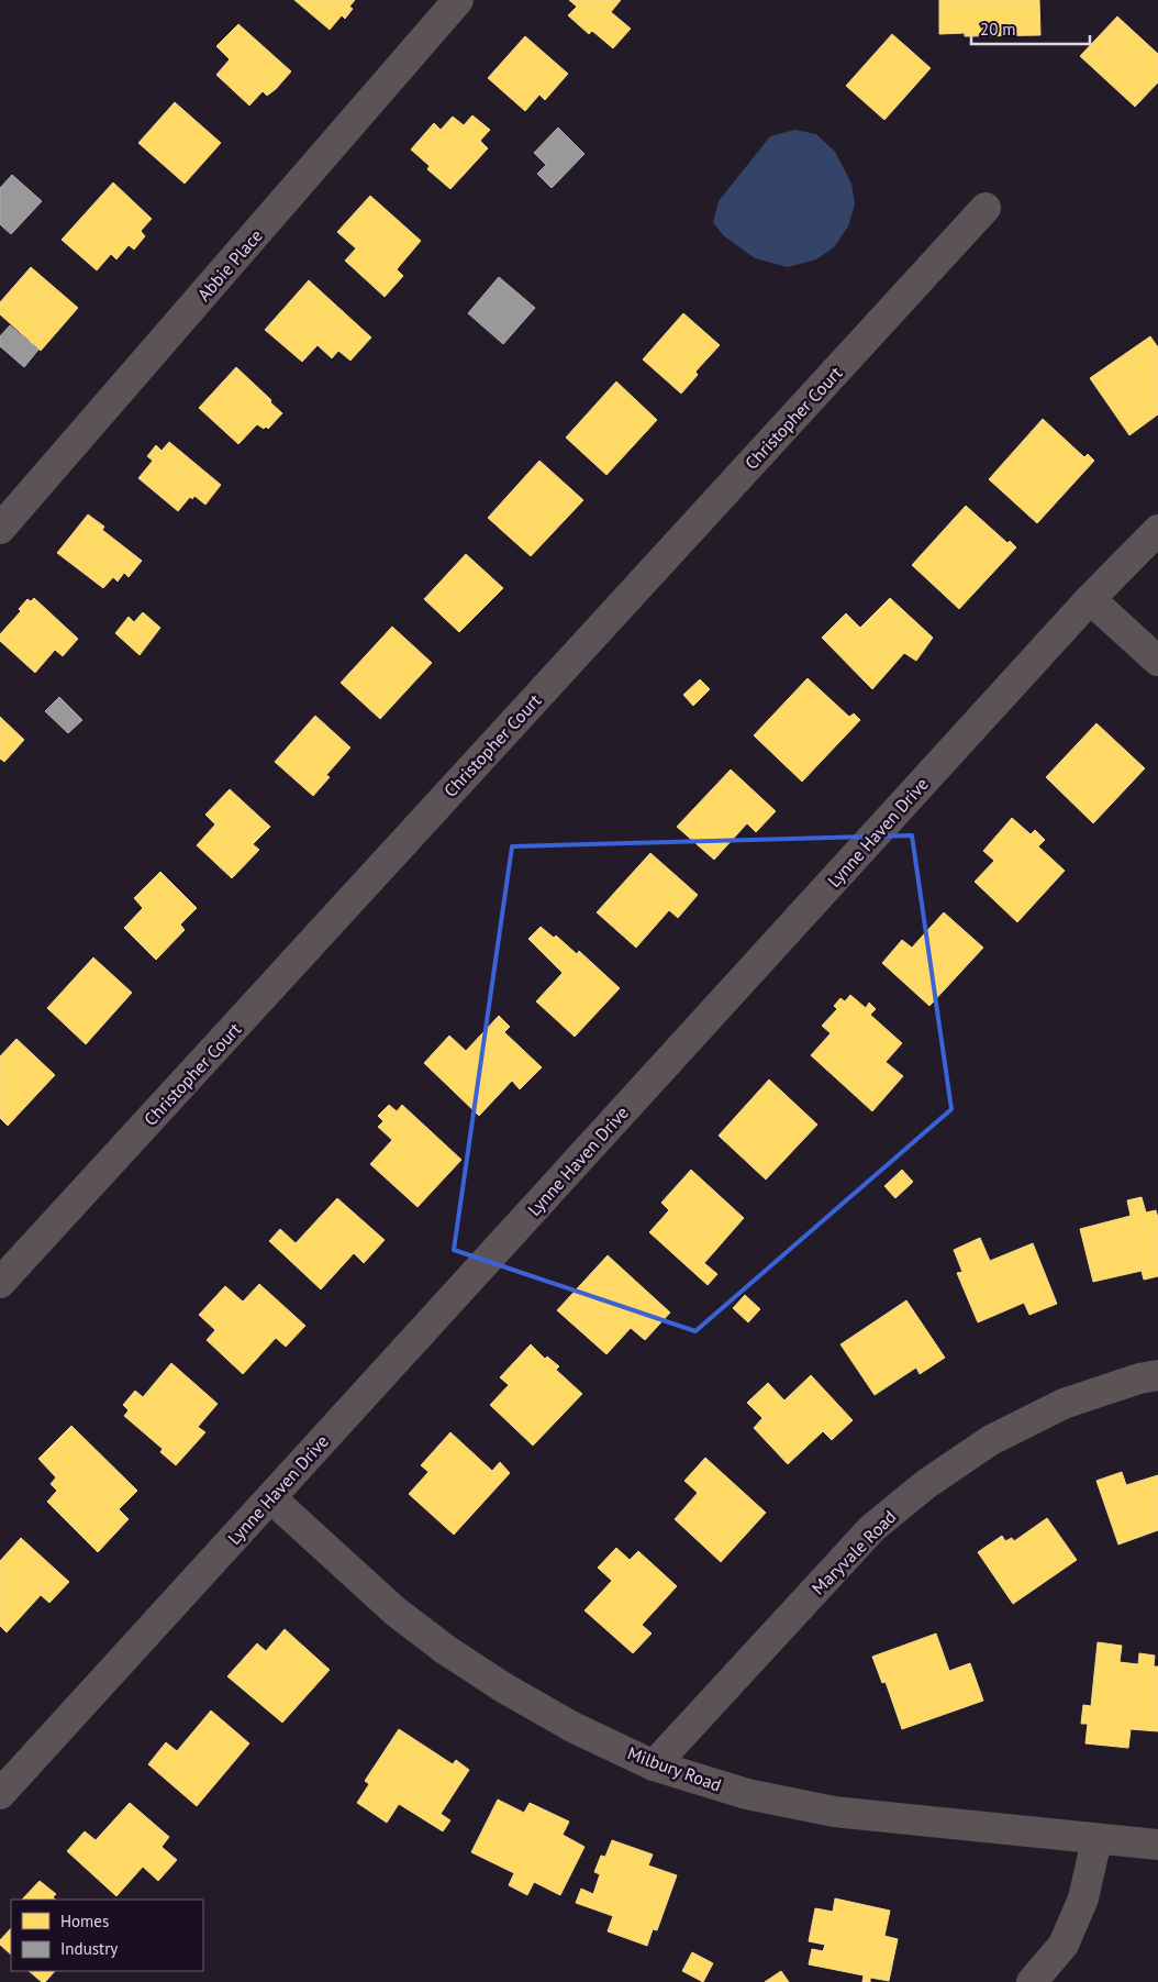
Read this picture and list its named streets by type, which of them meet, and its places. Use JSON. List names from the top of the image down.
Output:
{
  "streets": {
    "street": [
      "Abbie Place",
      "Christopher Court",
      "Lynne Haven Drive",
      "Maryvale Road",
      "Milbury Road"
    ]
  },
  "crossings": [
    ["Lynne Haven Drive", "Milbury Road"],
    ["Maryvale Road", "Milbury Road"]
  ],
  "legend": ["Homes", "Industry"],
  "scale_bar": "20 m"
}
